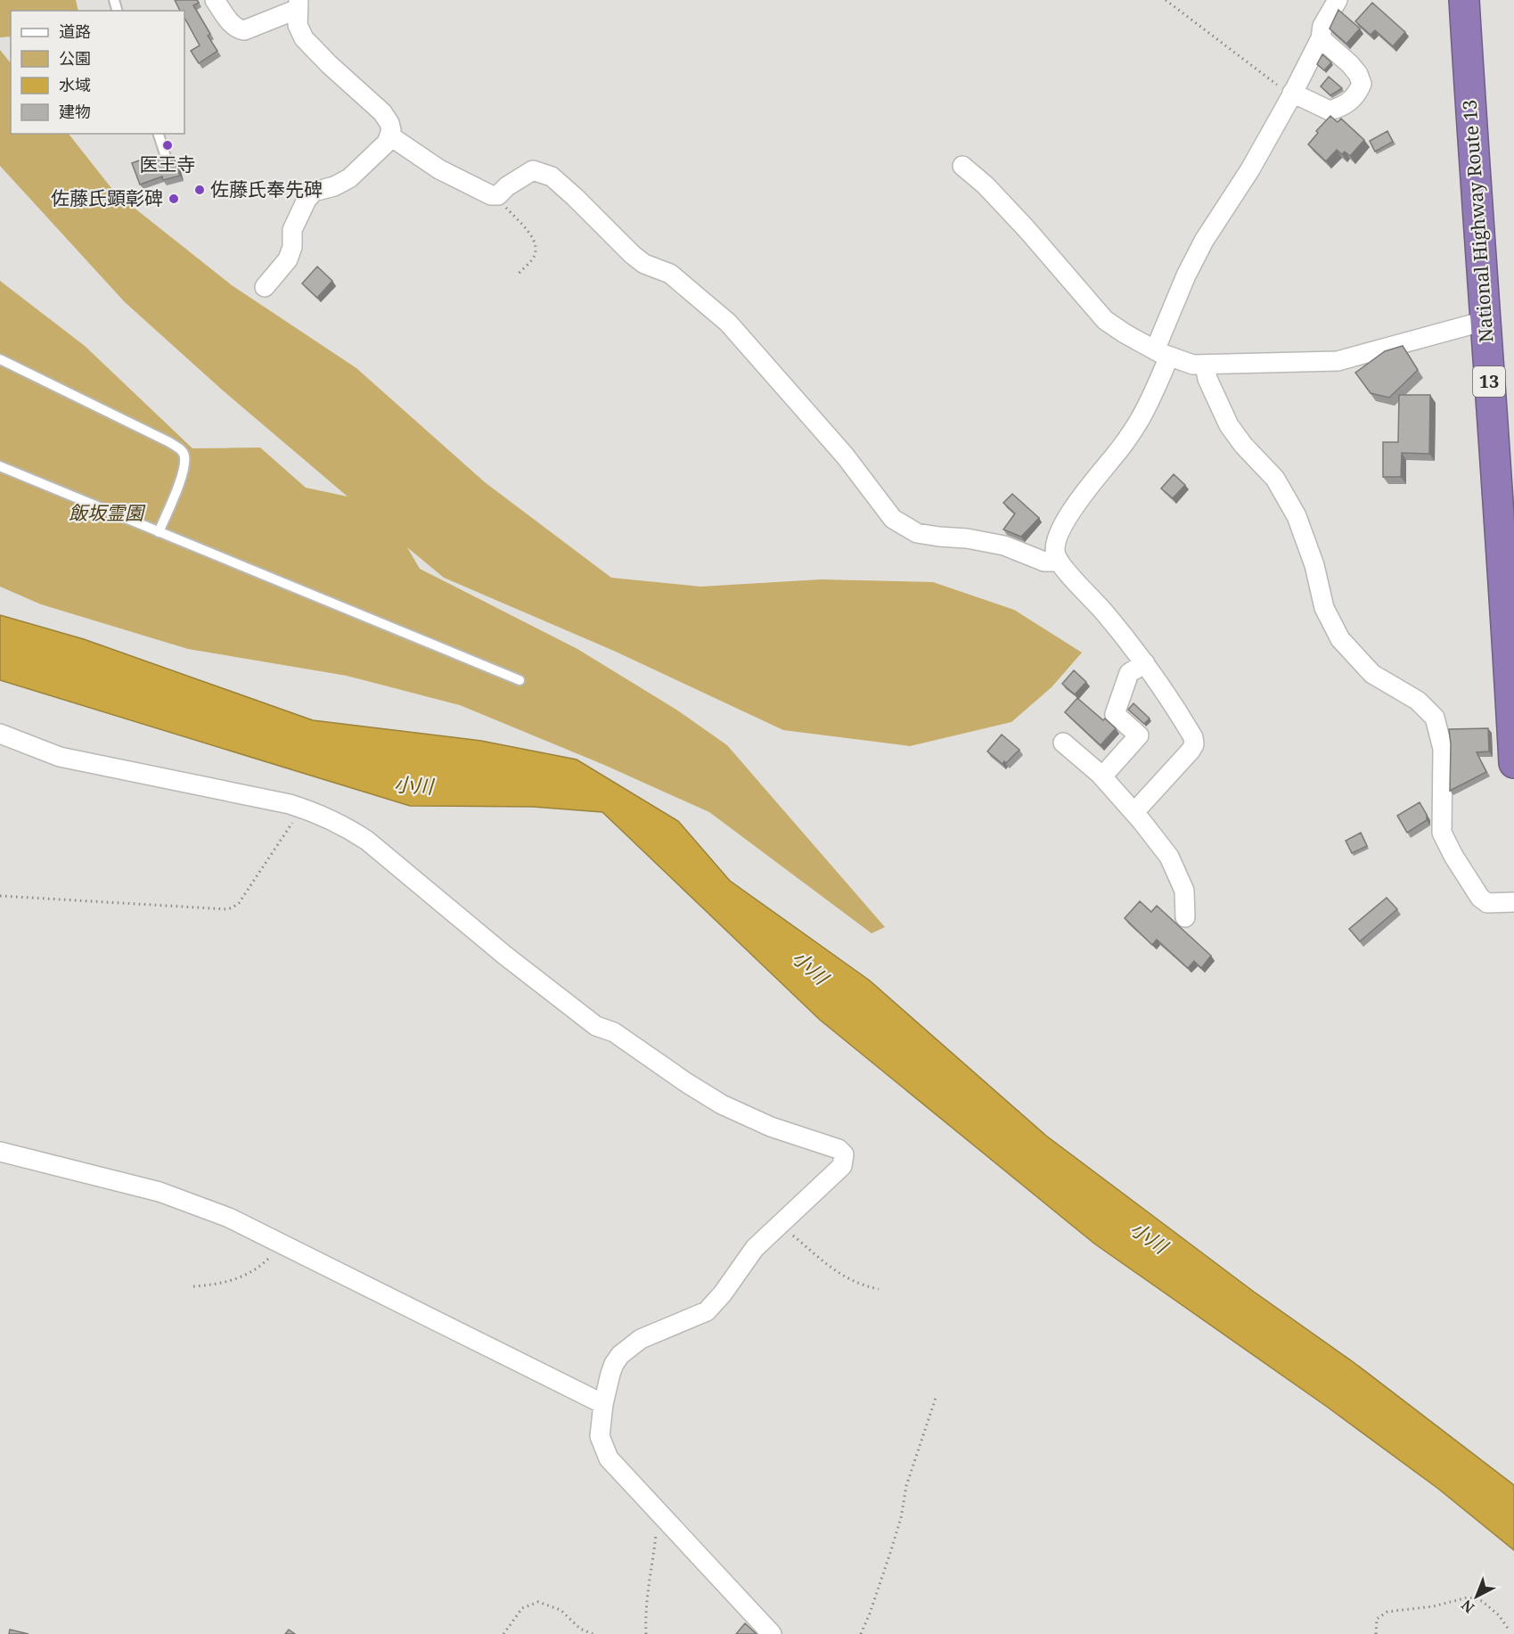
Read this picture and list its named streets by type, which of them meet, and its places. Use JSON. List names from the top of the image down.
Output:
{
  "streets": {
    "highway": ["National Highway Route 13", "13"]
  },
  "water": ["小川"],
  "parks": ["飯坂霊園"],
  "places": ["医王寺", "佐藤氏奉先碑", "佐藤氏顕彰碑"],
  "legend": [
    "道路",
    "公園",
    "水域",
    "建物"
  ],
  "north": "bottom left"
}
